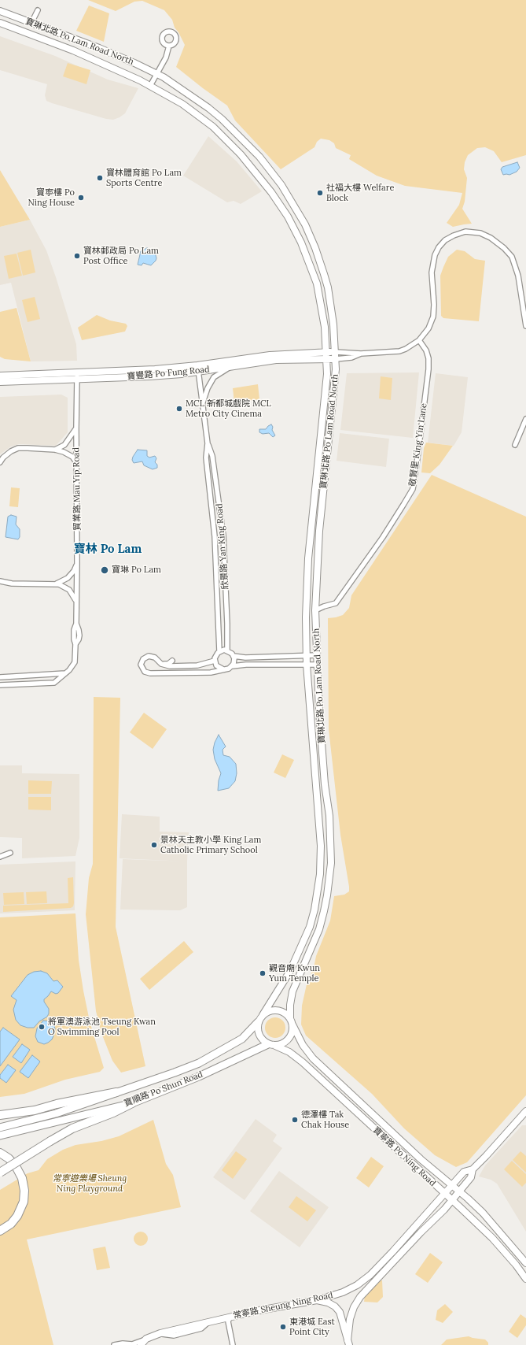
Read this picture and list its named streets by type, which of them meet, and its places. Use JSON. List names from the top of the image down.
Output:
{
  "streets": {
    "main road": [
      "寶琳北路 Po Lam Road North",
      "寶豐路 Po Fung Road",
      "寶順路 Po Shun Road",
      "寶寧路 Po Ning Road",
      "常寧路 Sheung Ning Road"
    ],
    "street": ["敬賢里 King Yin Lane", "貿業路 Mau Yip Road", "欣景路 Yan King Road"]
  },
  "crossings": [
    ["寶琳北路 Po Lam Road North", "寶豐路 Po Fung Road"],
    ["寶琳北路 Po Lam Road North", "敬賢里 King Yin Lane"],
    ["寶琳北路 Po Lam Road North", "寶順路 Po Shun Road"],
    ["寶琳北路 Po Lam Road North", "寶寧路 Po Ning Road"],
    ["寶豐路 Po Fung Road", "貿業路 Mau Yip Road"],
    ["寶豐路 Po Fung Road", "欣景路 Yan King Road"],
    ["寶順路 Po Shun Road", "寶寧路 Po Ning Road"],
    ["寶寧路 Po Ning Road", "常寧路 Sheung Ning Road"]
  ],
  "districts": ["寶林 Po Lam"],
  "parks": ["常寧遊樂場 Sheung Ning Playground"],
  "places": [
    "寶林體育館 Po Lam Sports Centre",
    "社福大樓 Welfare Block",
    "寶寧樓 Po Ning House",
    "寶林郵政局 Po Lam Post Office",
    "MCL 新都城戲院 MCL Metro City Cinema",
    "寶琳 Po Lam",
    "景林天主教小學 King Lam Catholic Primary School",
    "觀音廟 Kwun Yum Temple",
    "將軍澳游泳池 Tseung Kwan O Swimming Pool",
    "德澤樓 Tak Chak House",
    "東港城 East Point City"
  ]
}
